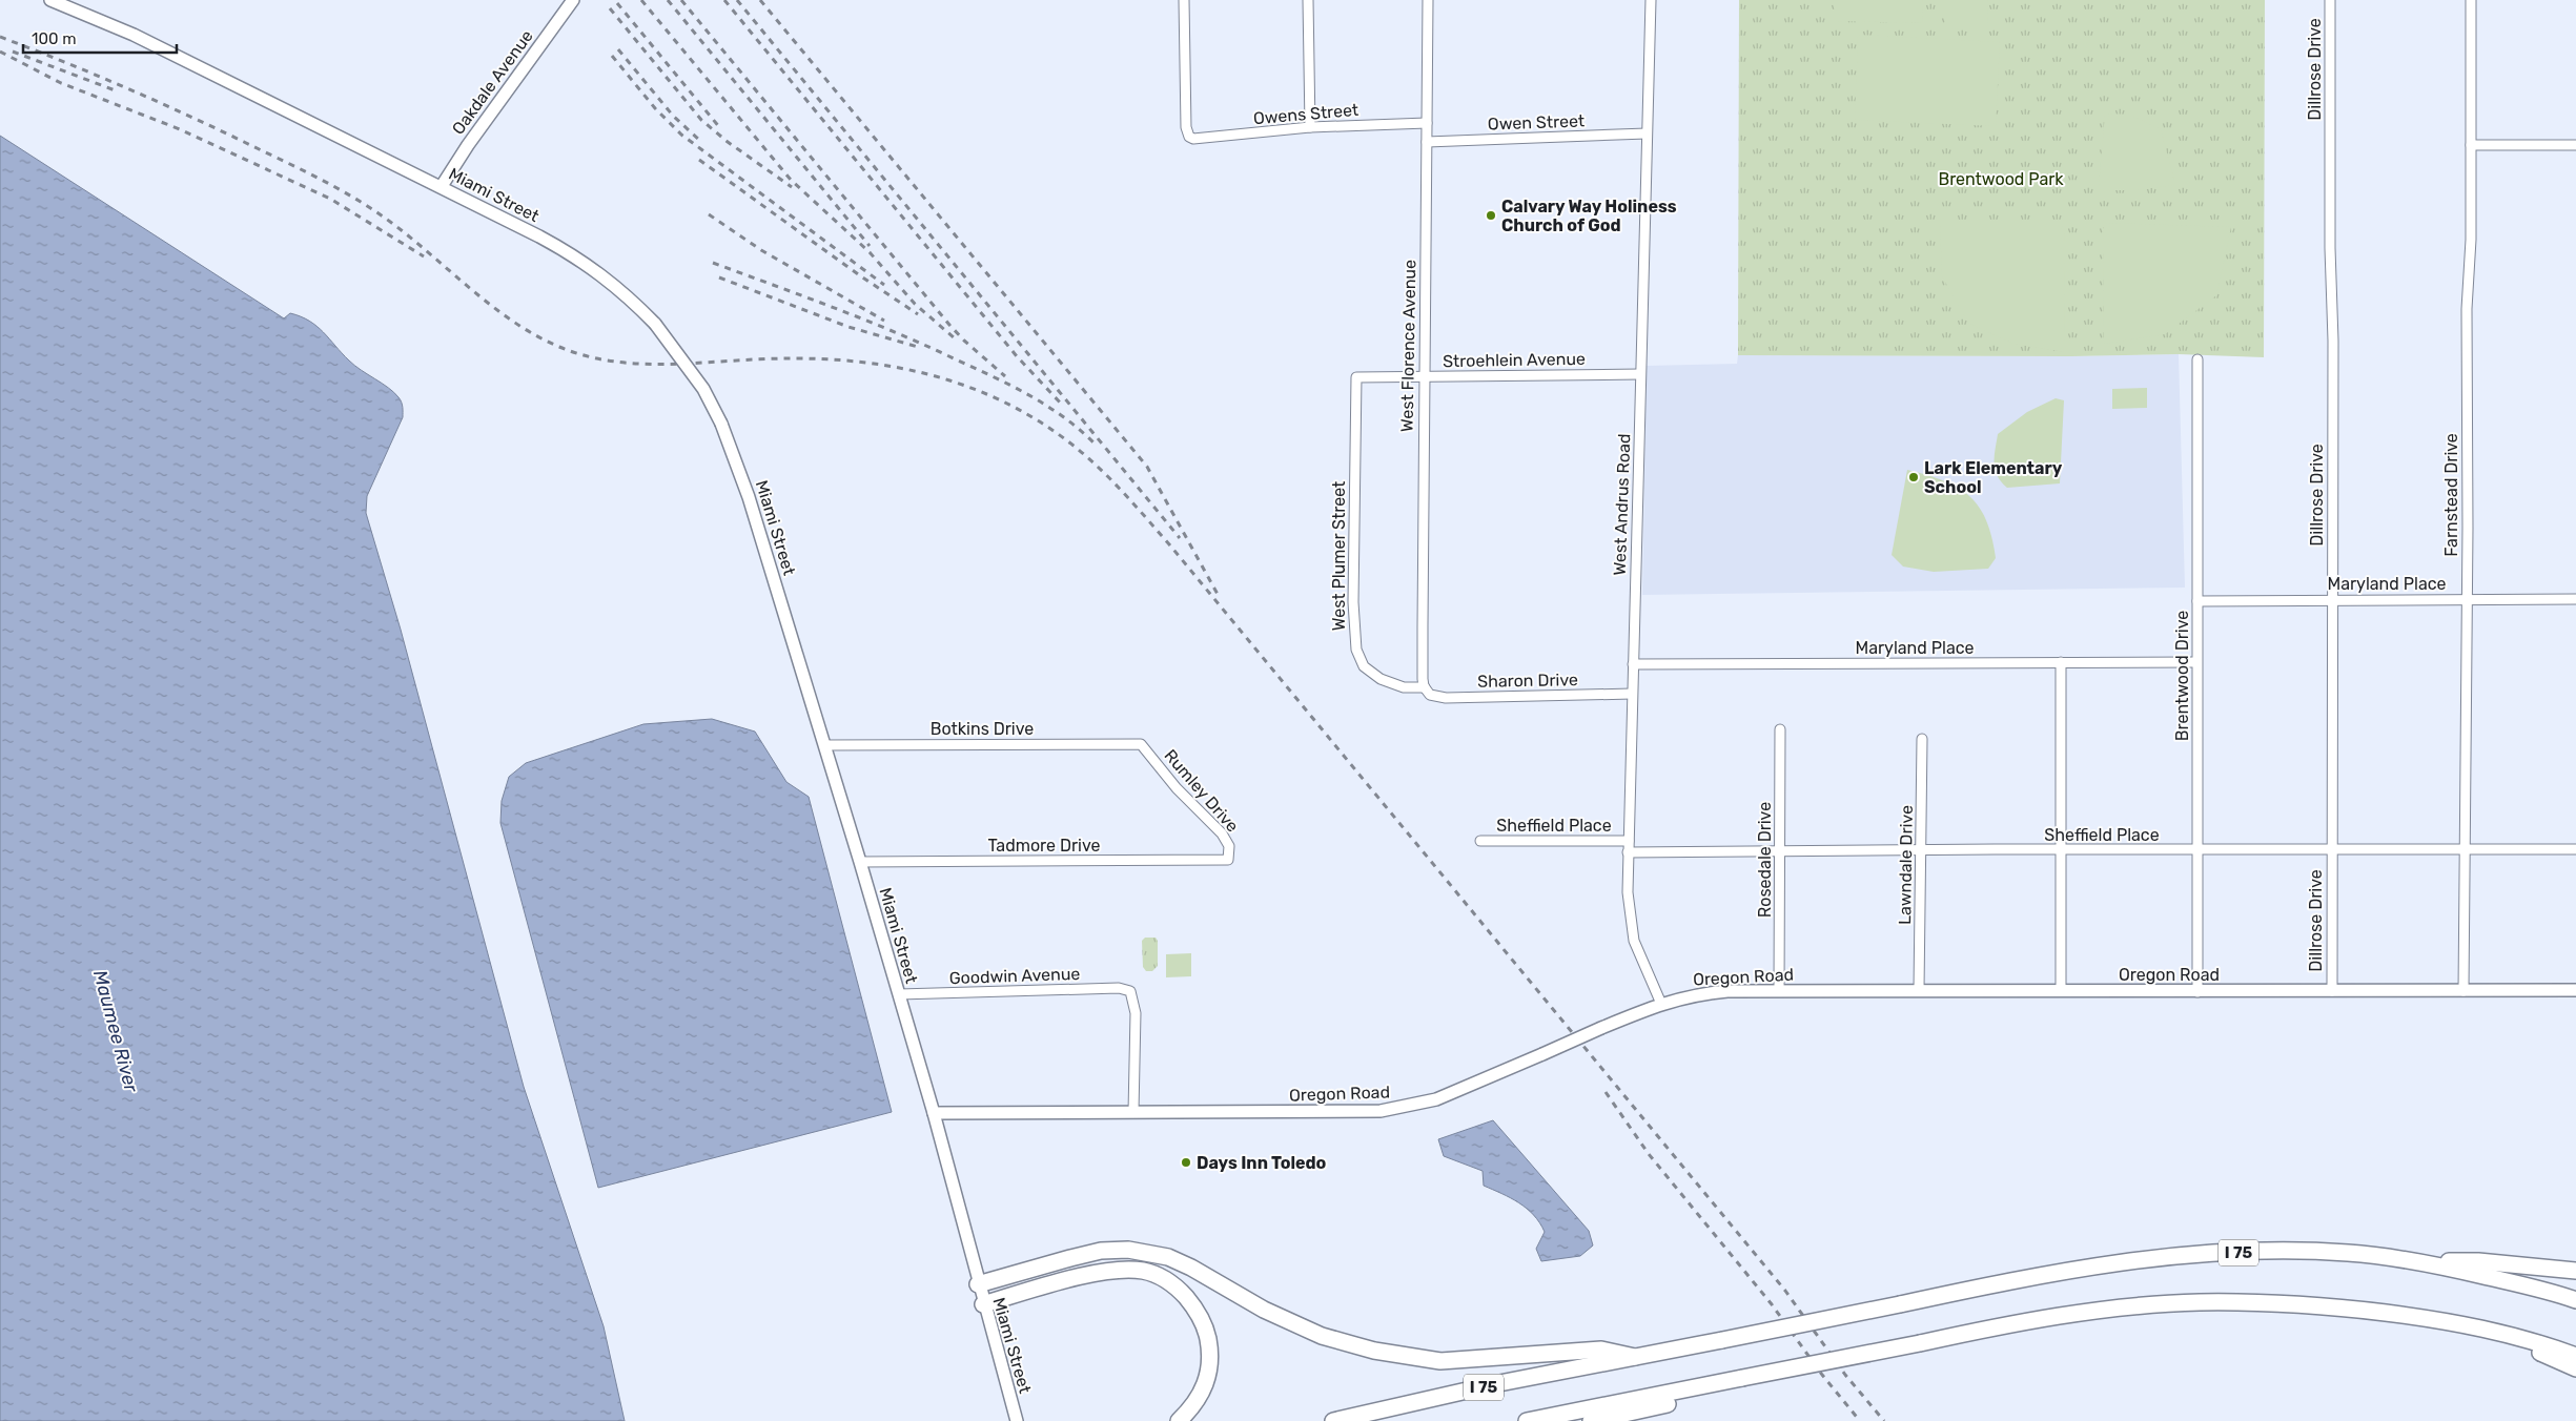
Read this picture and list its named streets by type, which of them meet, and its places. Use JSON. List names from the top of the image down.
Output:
{
  "streets": {
    "highway": ["I 75"],
    "street": [
      "Dillrose Drive",
      "Oakdale Avenue",
      "Owens Street",
      "Owen Street",
      "Miami Street",
      "West Florence Avenue",
      "Stroehlein Avenue",
      "Farnstead Drive",
      "West Andrus Road",
      "West Plumer Street",
      "Maryland Place",
      "Brentwood Drive",
      "Sharon Drive",
      "Botkins Drive",
      "Rumley Drive",
      "Sheffield Place",
      "Tadmore Drive",
      "Rosedale Drive",
      "Lawndale Drive",
      "Oregon Road",
      "Goodwin Avenue"
    ]
  },
  "crossings": [
    ["Dillrose Drive", "Maryland Place"],
    ["Dillrose Drive", "Sheffield Place"],
    ["Dillrose Drive", "Oregon Road"],
    ["Oakdale Avenue", "Miami Street"],
    ["Owens Street", "West Florence Avenue"],
    ["Owen Street", "West Florence Avenue"],
    ["Owen Street", "West Andrus Road"],
    ["Miami Street", "Botkins Drive"],
    ["Miami Street", "Tadmore Drive"],
    ["Miami Street", "Oregon Road"],
    ["Miami Street", "Goodwin Avenue"],
    ["West Florence Avenue", "Stroehlein Avenue"],
    ["West Florence Avenue", "West Plumer Street"],
    ["West Florence Avenue", "Sharon Drive"],
    ["Stroehlein Avenue", "West Andrus Road"],
    ["Stroehlein Avenue", "West Plumer Street"],
    ["Farnstead Drive", "Maryland Place"],
    ["Farnstead Drive", "Sheffield Place"],
    ["Farnstead Drive", "Oregon Road"],
    ["West Andrus Road", "Maryland Place"],
    ["West Andrus Road", "Sharon Drive"],
    ["West Andrus Road", "Sheffield Place"],
    ["West Andrus Road", "Oregon Road"],
    ["West Plumer Street", "Sharon Drive"],
    ["Maryland Place", "Brentwood Drive"],
    ["Brentwood Drive", "Sheffield Place"],
    ["Brentwood Drive", "Oregon Road"],
    ["Botkins Drive", "Rumley Drive"],
    ["Rumley Drive", "Tadmore Drive"],
    ["Sheffield Place", "Rosedale Drive"],
    ["Sheffield Place", "Lawndale Drive"],
    ["Rosedale Drive", "Oregon Road"],
    ["Lawndale Drive", "Oregon Road"],
    ["Oregon Road", "Goodwin Avenue"]
  ],
  "water": ["Maumee River"],
  "parks": ["Brentwood Park"],
  "places": ["Calvary Way Holiness Church of God", "Lark Elementary School", "Days Inn Toledo"],
  "scale_bar": "100 m"
}
